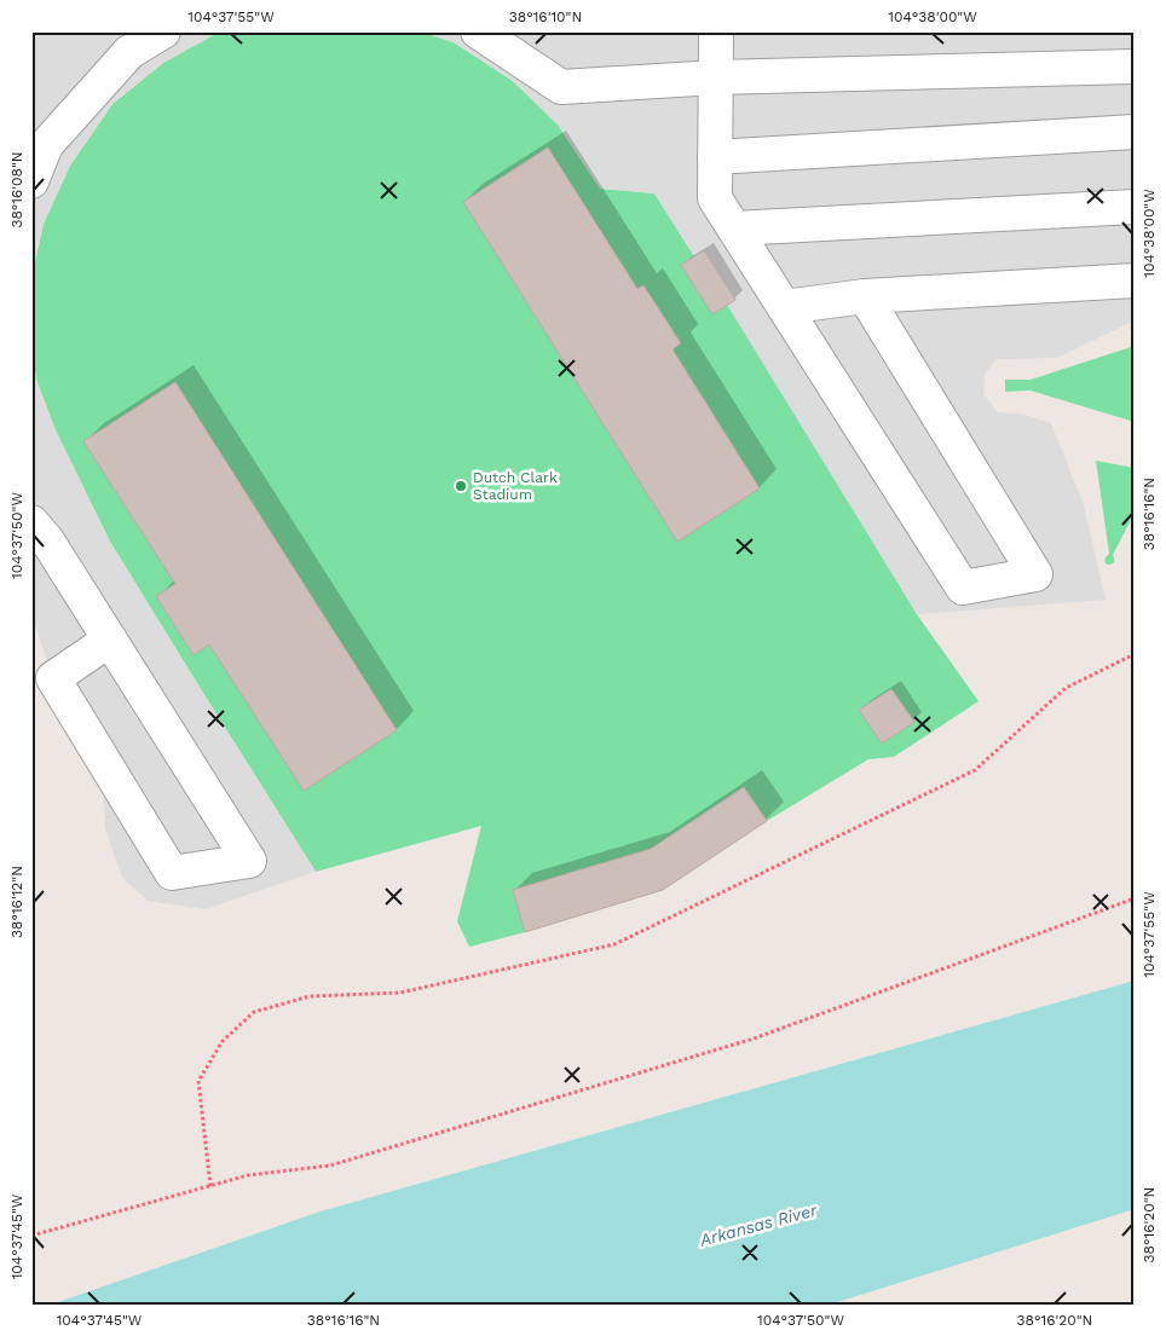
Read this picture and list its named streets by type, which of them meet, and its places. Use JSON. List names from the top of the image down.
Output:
{
  "water": ["Arkansas River"],
  "places": ["Dutch Clark Stadium"],
  "coordinates": [
    "104°37'55\"W",
    "38°16'10\"N",
    "104°38'00\"W",
    "38°16'08\"N",
    "38°16'16\"N",
    "104°37'50\"W",
    "38°16'12\"N",
    "38°16'20\"N",
    "104°37'45\"W"
  ]
}
